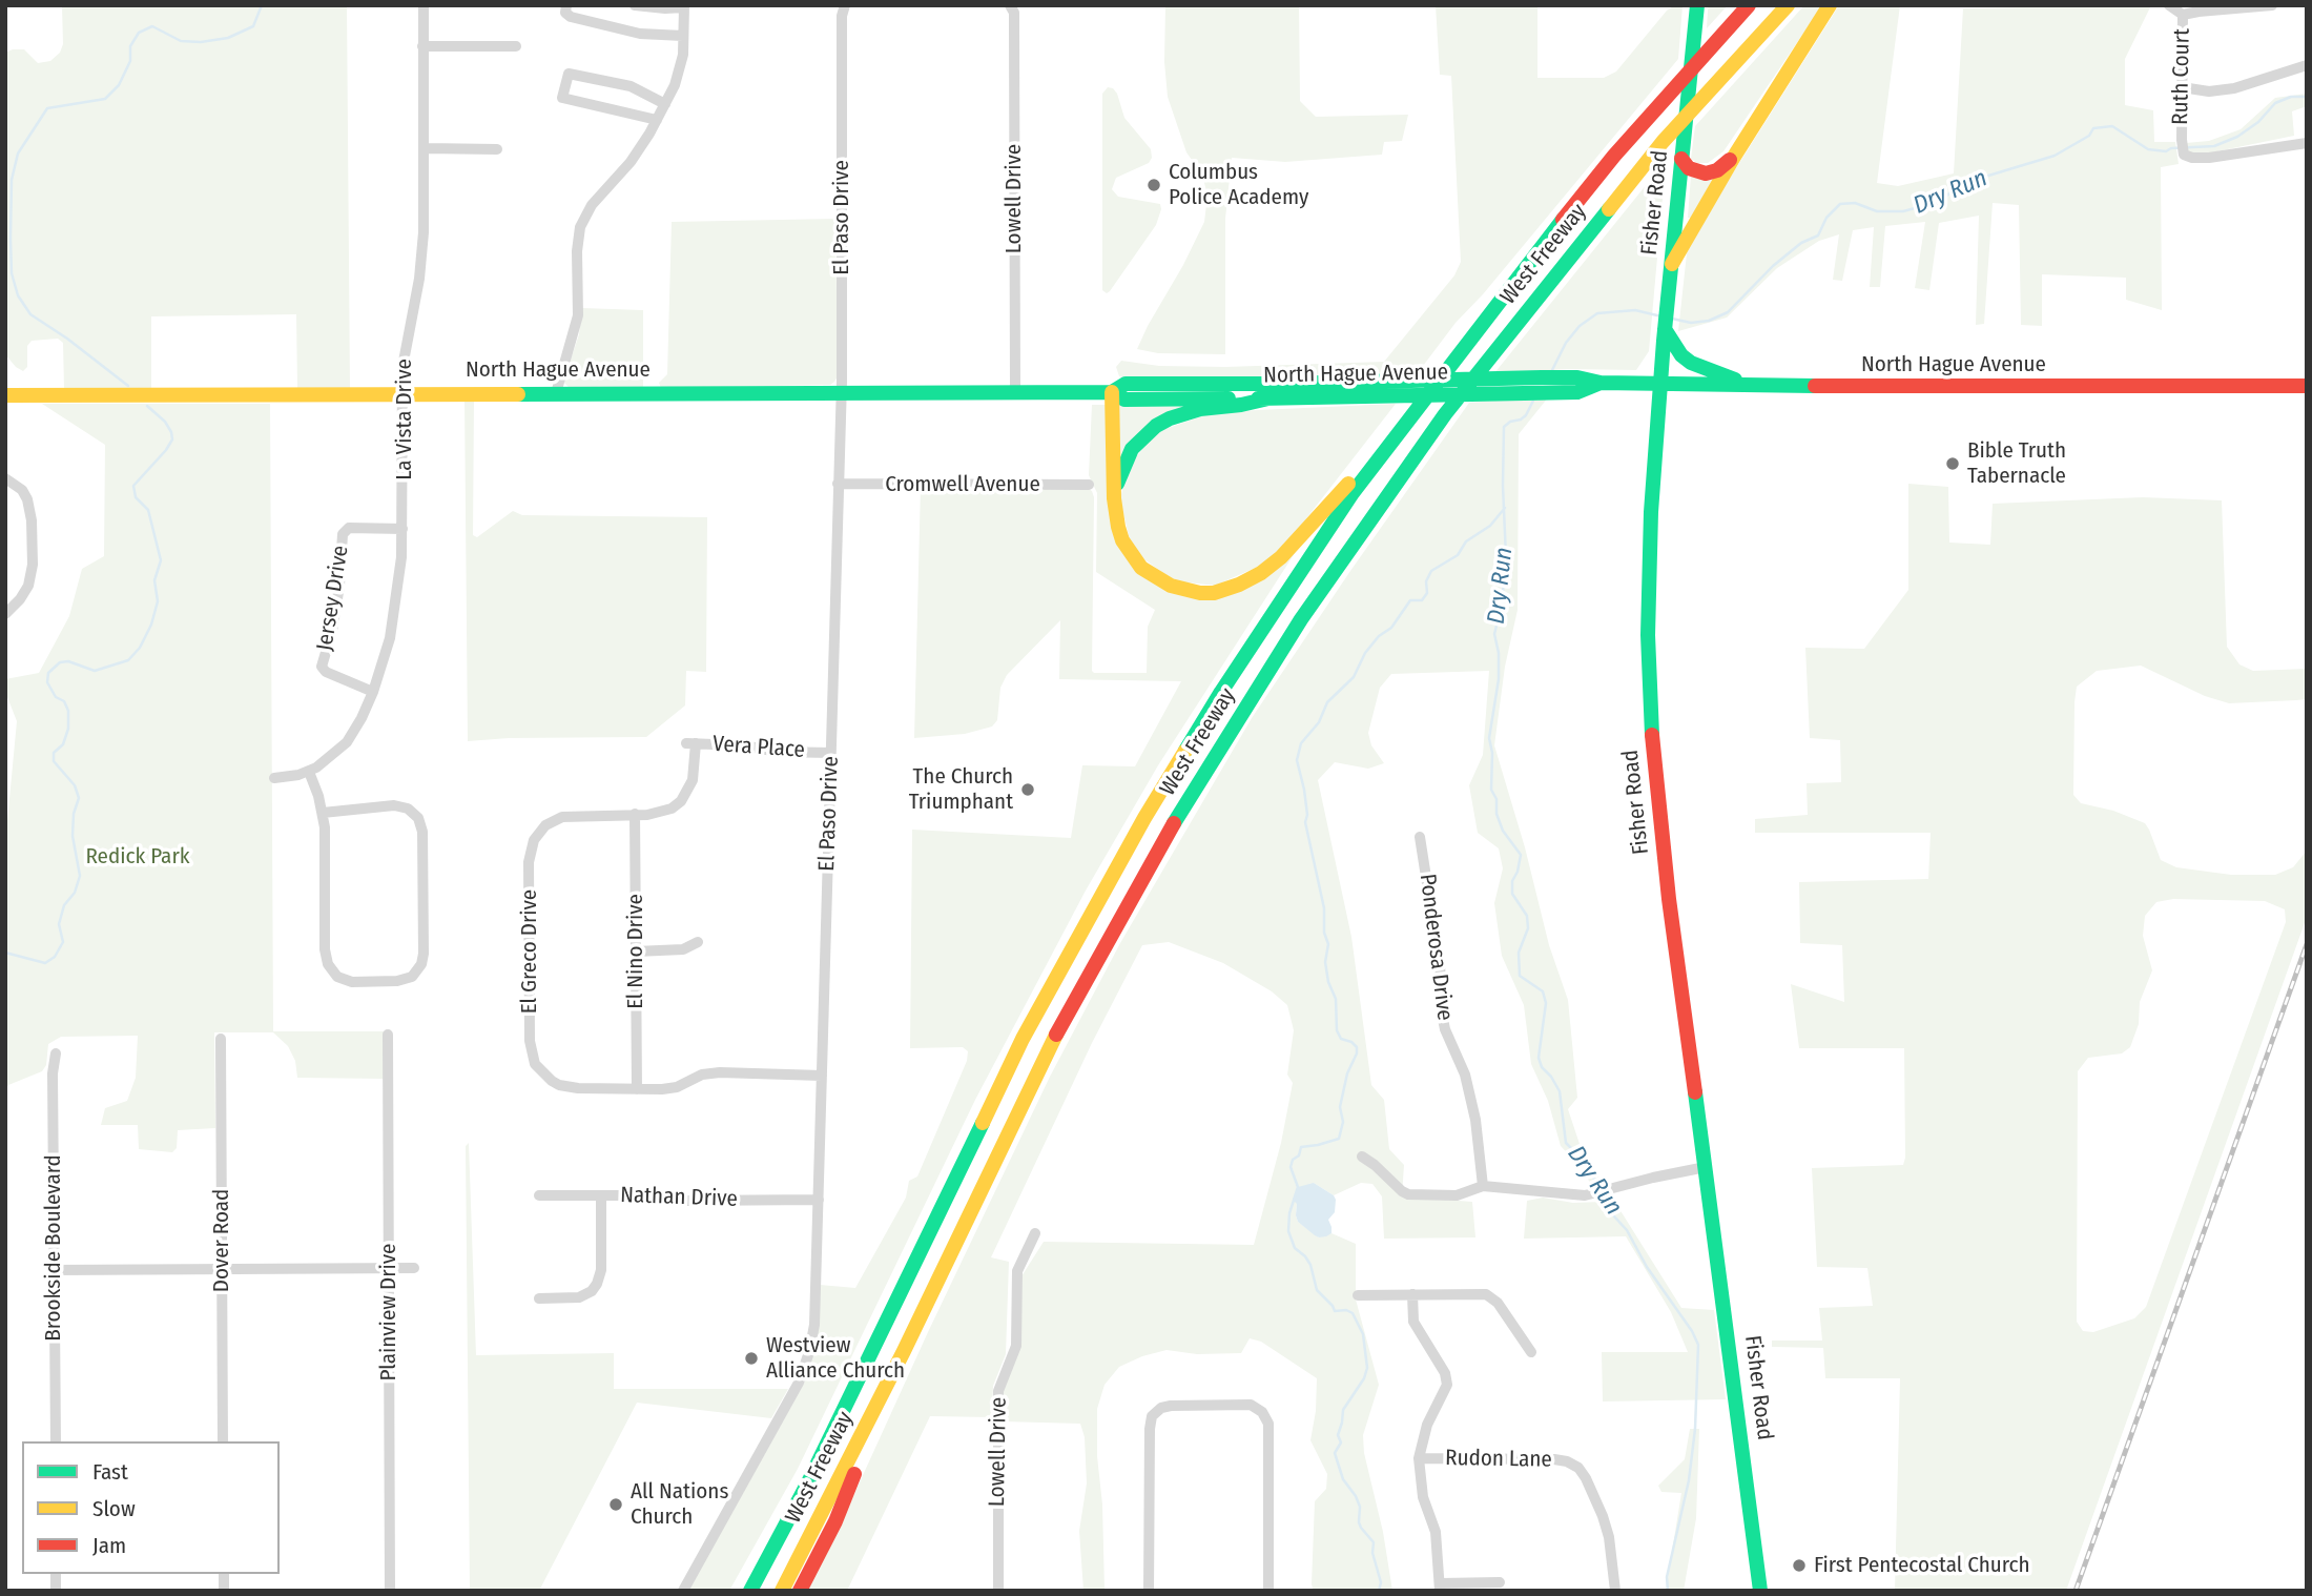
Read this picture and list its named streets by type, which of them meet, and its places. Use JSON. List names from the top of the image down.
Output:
{
  "streets": {
    "main road": ["Fisher Road", "West Freeway", "North Hague Avenue"],
    "street": [
      "Ruth Court",
      "Lowell Drive",
      "El Paso Drive",
      "La Vista Drive",
      "Cromwell Avenue",
      "Jersey Drive",
      "Vera Place",
      "Ponderosa Drive",
      "El Greco Drive",
      "El Nino Drive",
      "Nathan Drive",
      "Dover Road",
      "Brookside Boulevard",
      "Plainview Drive",
      "Rudon Lane"
    ]
  },
  "crossings": [
    ["Lowell Drive", "North Hague Avenue"],
    ["Fisher Road", "North Hague Avenue"],
    ["El Paso Drive", "North Hague Avenue"],
    ["El Paso Drive", "Cromwell Avenue"],
    ["El Paso Drive", "Vera Place"],
    ["El Paso Drive", "Nathan Drive"],
    ["North Hague Avenue", "La Vista Drive"],
    ["La Vista Drive", "Jersey Drive"],
    ["Vera Place", "El Greco Drive"],
    ["Vera Place", "El Nino Drive"],
    ["El Greco Drive", "El Nino Drive"]
  ],
  "water": ["Dry Run"],
  "parks": ["Redick Park"],
  "places": [
    "Columbus Police Academy",
    "Bible Truth Tabernacle",
    "The Church Triumphant",
    "Westview Alliance Church",
    "All Nations Church",
    "First Pentecostal Church"
  ],
  "legend": ["Fast", "Slow", "Jam"]
}
